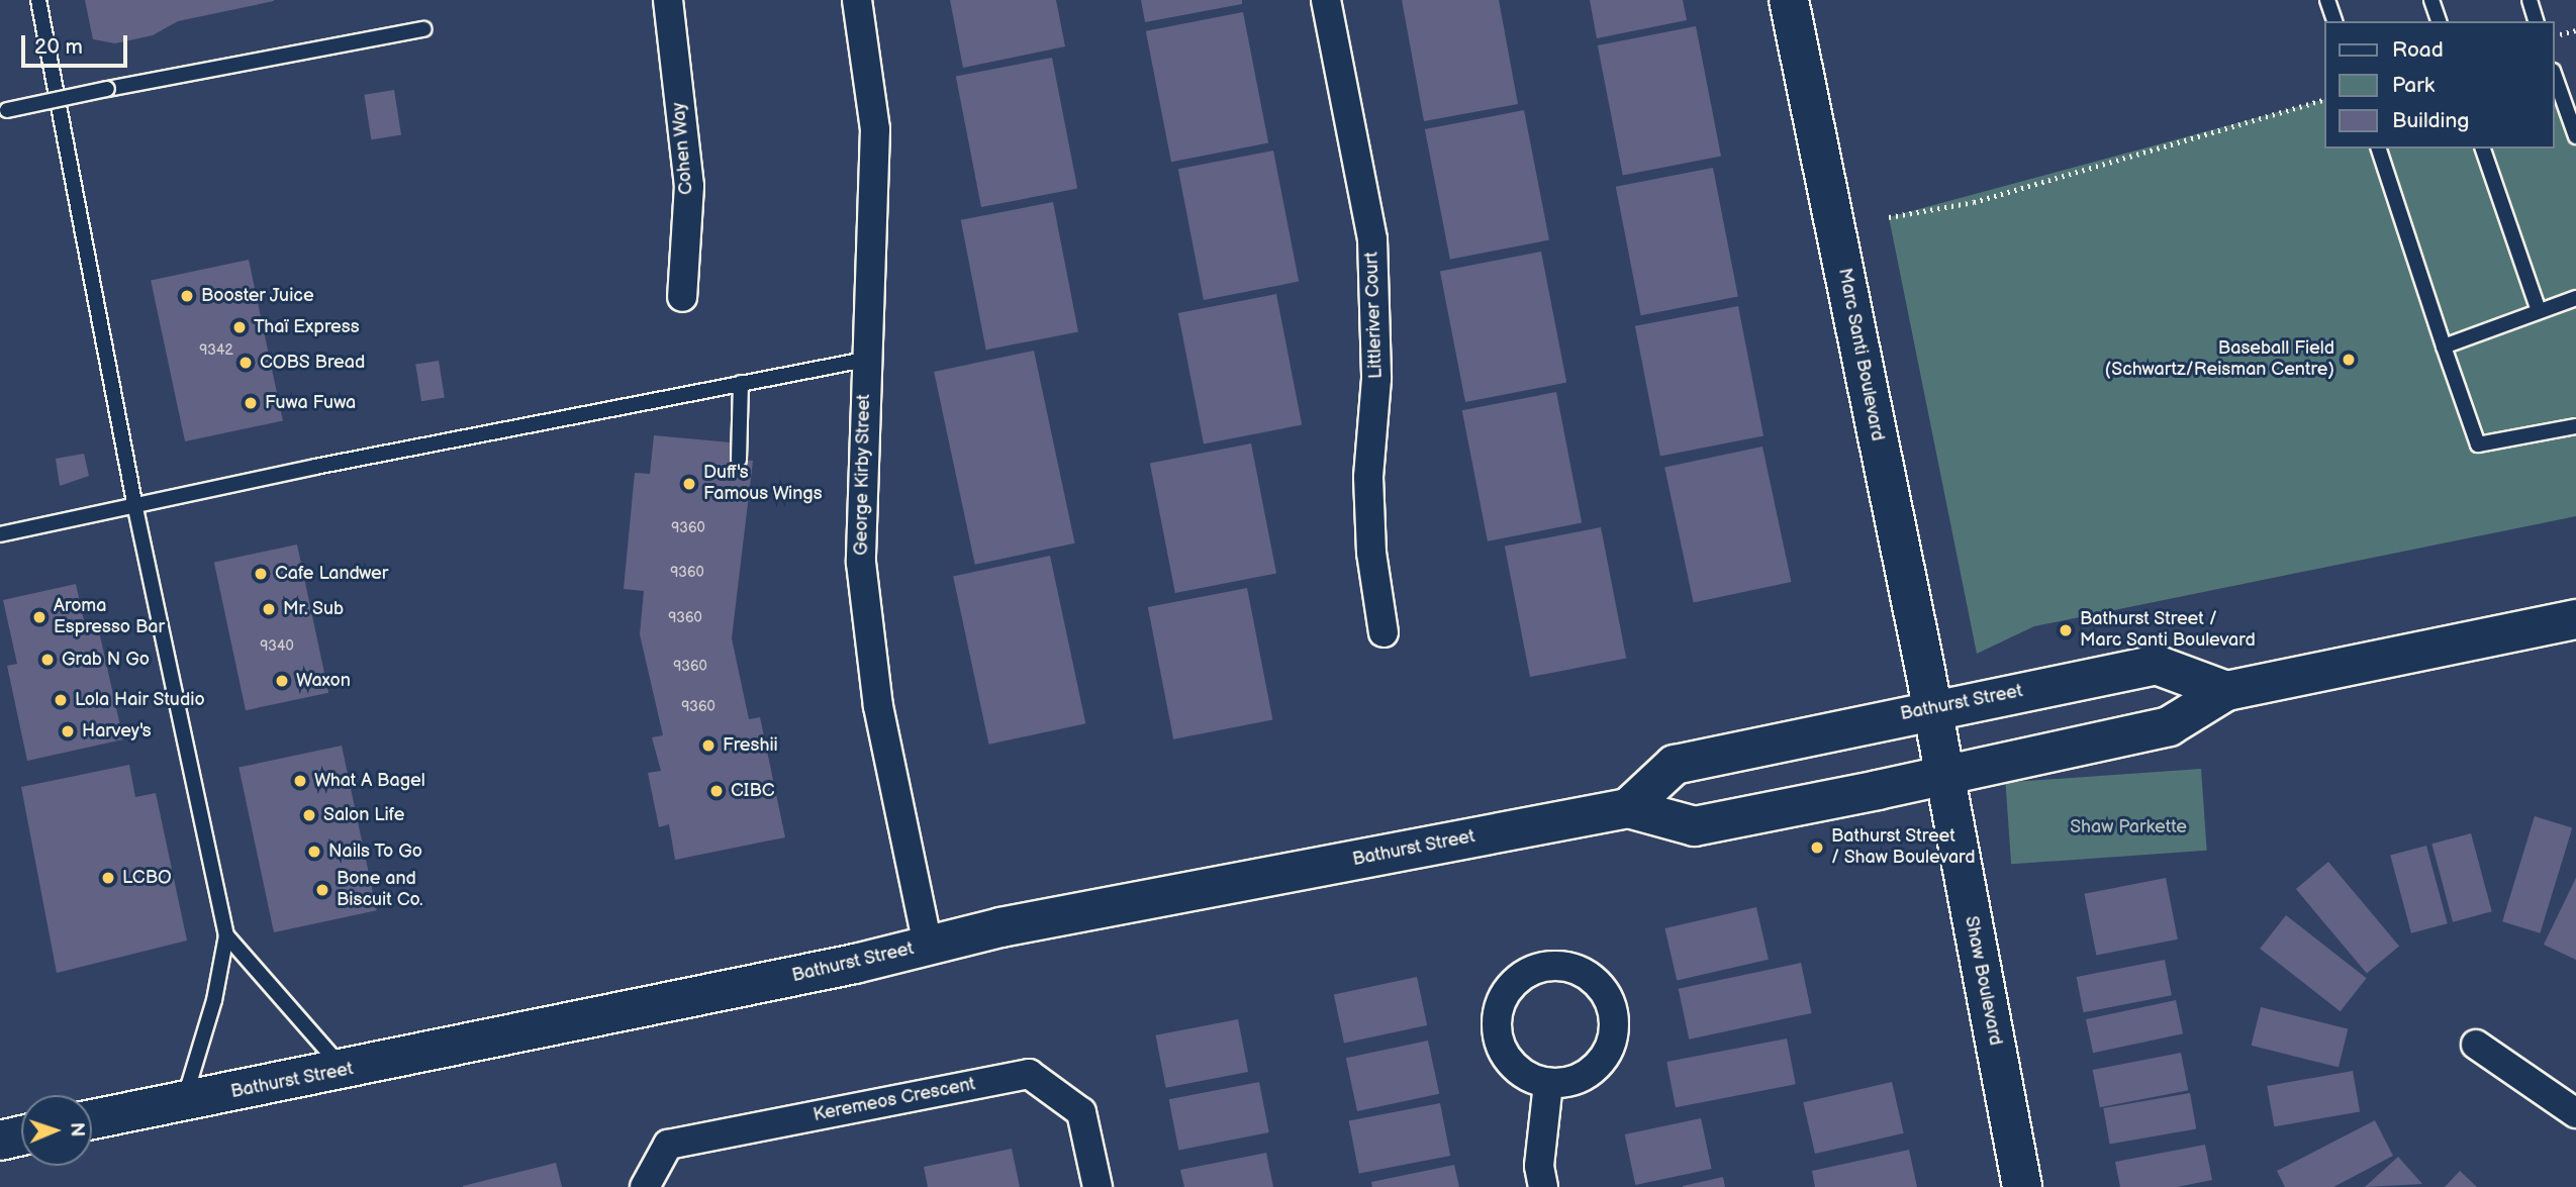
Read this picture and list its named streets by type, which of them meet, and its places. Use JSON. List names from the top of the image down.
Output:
{
  "streets": {
    "main road": ["Marc Santi Boulevard", "Bathurst Street", "Shaw Boulevard"],
    "street": [
      "Cohen Way",
      "Littleriver Court",
      "George Kirby Street",
      "Keremeos Crescent"
    ]
  },
  "crossings": [
    ["Marc Santi Boulevard", "Bathurst Street"],
    ["Marc Santi Boulevard", "Shaw Boulevard"],
    ["George Kirby Street", "Bathurst Street"],
    ["Bathurst Street", "Shaw Boulevard"]
  ],
  "parks": ["Shaw Parkette"],
  "places": [
    "Booster Juice",
    "Thaï Express",
    "Baseball Field (Schwartz/Reisman Centre)",
    "COBS Bread",
    "Fuwa Fuwa",
    "Duff's Famous Wings",
    "Cafe Landwer",
    "Mr. Sub",
    "Aroma Espresso Bar",
    "Bathurst Street / Marc Santi Boulevard",
    "Grab N Go",
    "Waxon",
    "Lola Hair Studio",
    "Harvey's",
    "Freshii",
    "What A Bagel",
    "CIBC",
    "Salon Life",
    "Bathurst Street / Shaw Boulevard",
    "Nails To Go",
    "LCBO",
    "Bone and Biscuit Co."
  ],
  "house_numbers": [
    "9342",
    "9360",
    "9360",
    "9360",
    "9340",
    "9360",
    "9360"
  ],
  "legend": ["Road", "Park", "Building"],
  "scale_bar": "20 m",
  "north": "right"
}
